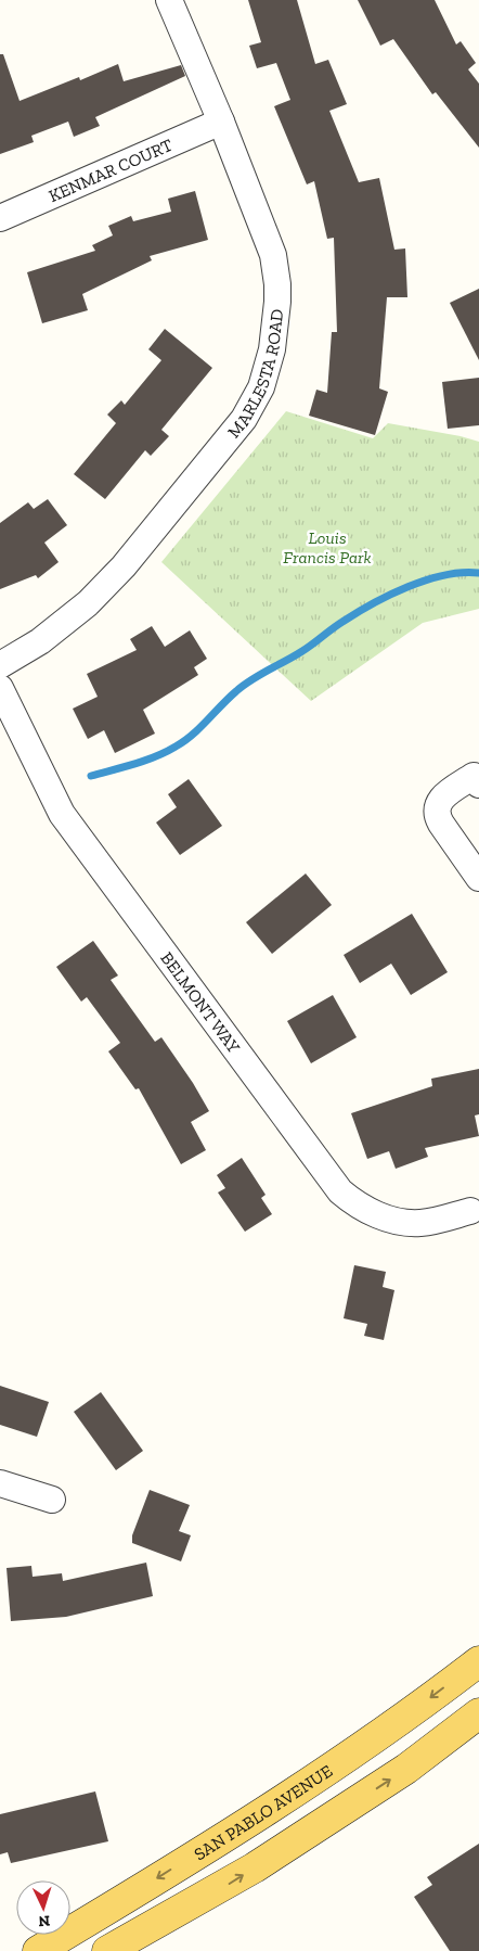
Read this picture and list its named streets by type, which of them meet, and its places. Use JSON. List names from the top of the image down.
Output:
{
  "streets": {
    "main road": ["SAN PABLO AVENUE"],
    "street": ["KENMAR COURT", "MARLESTA ROAD", "BELMONT WAY"]
  },
  "crossings": [
    ["KENMAR COURT", "MARLESTA ROAD"]
  ],
  "parks": ["Louis Francis Park"],
  "north": "bottom"
}
